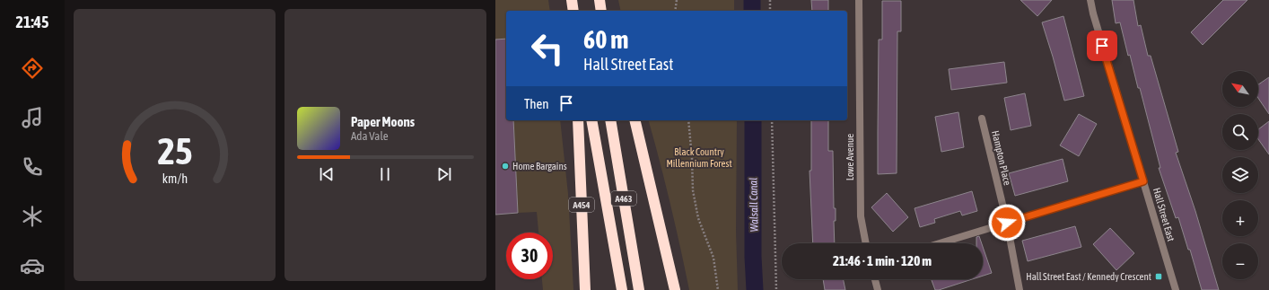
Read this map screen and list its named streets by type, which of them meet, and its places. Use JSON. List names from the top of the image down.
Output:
{
  "streets": {
    "highway": ["A463", "A454"],
    "street": ["Lowe Avenue", "Hampton Place", "Hall Street East"]
  },
  "water": ["Walsall Canal"],
  "parks": ["Black Country Millennium Forest"],
  "places": {
    "other": ["Home Bargains"],
    "transit": ["Hall Street East / Kennedy Crescent"]
  },
  "north": "top left",
  "page": {
    "tabs": "21:45",
    "turn": ["60 m", "Hall Street East"],
    "map_buttons": ["+", "−"],
    "then": "Then",
    "song": ["Paper Moons", "Ada Vale"],
    "limit": "30",
    "trip": "21:46 · 1 min · 120 m",
    "gauge": ["25", "km/h"]
  }
}
